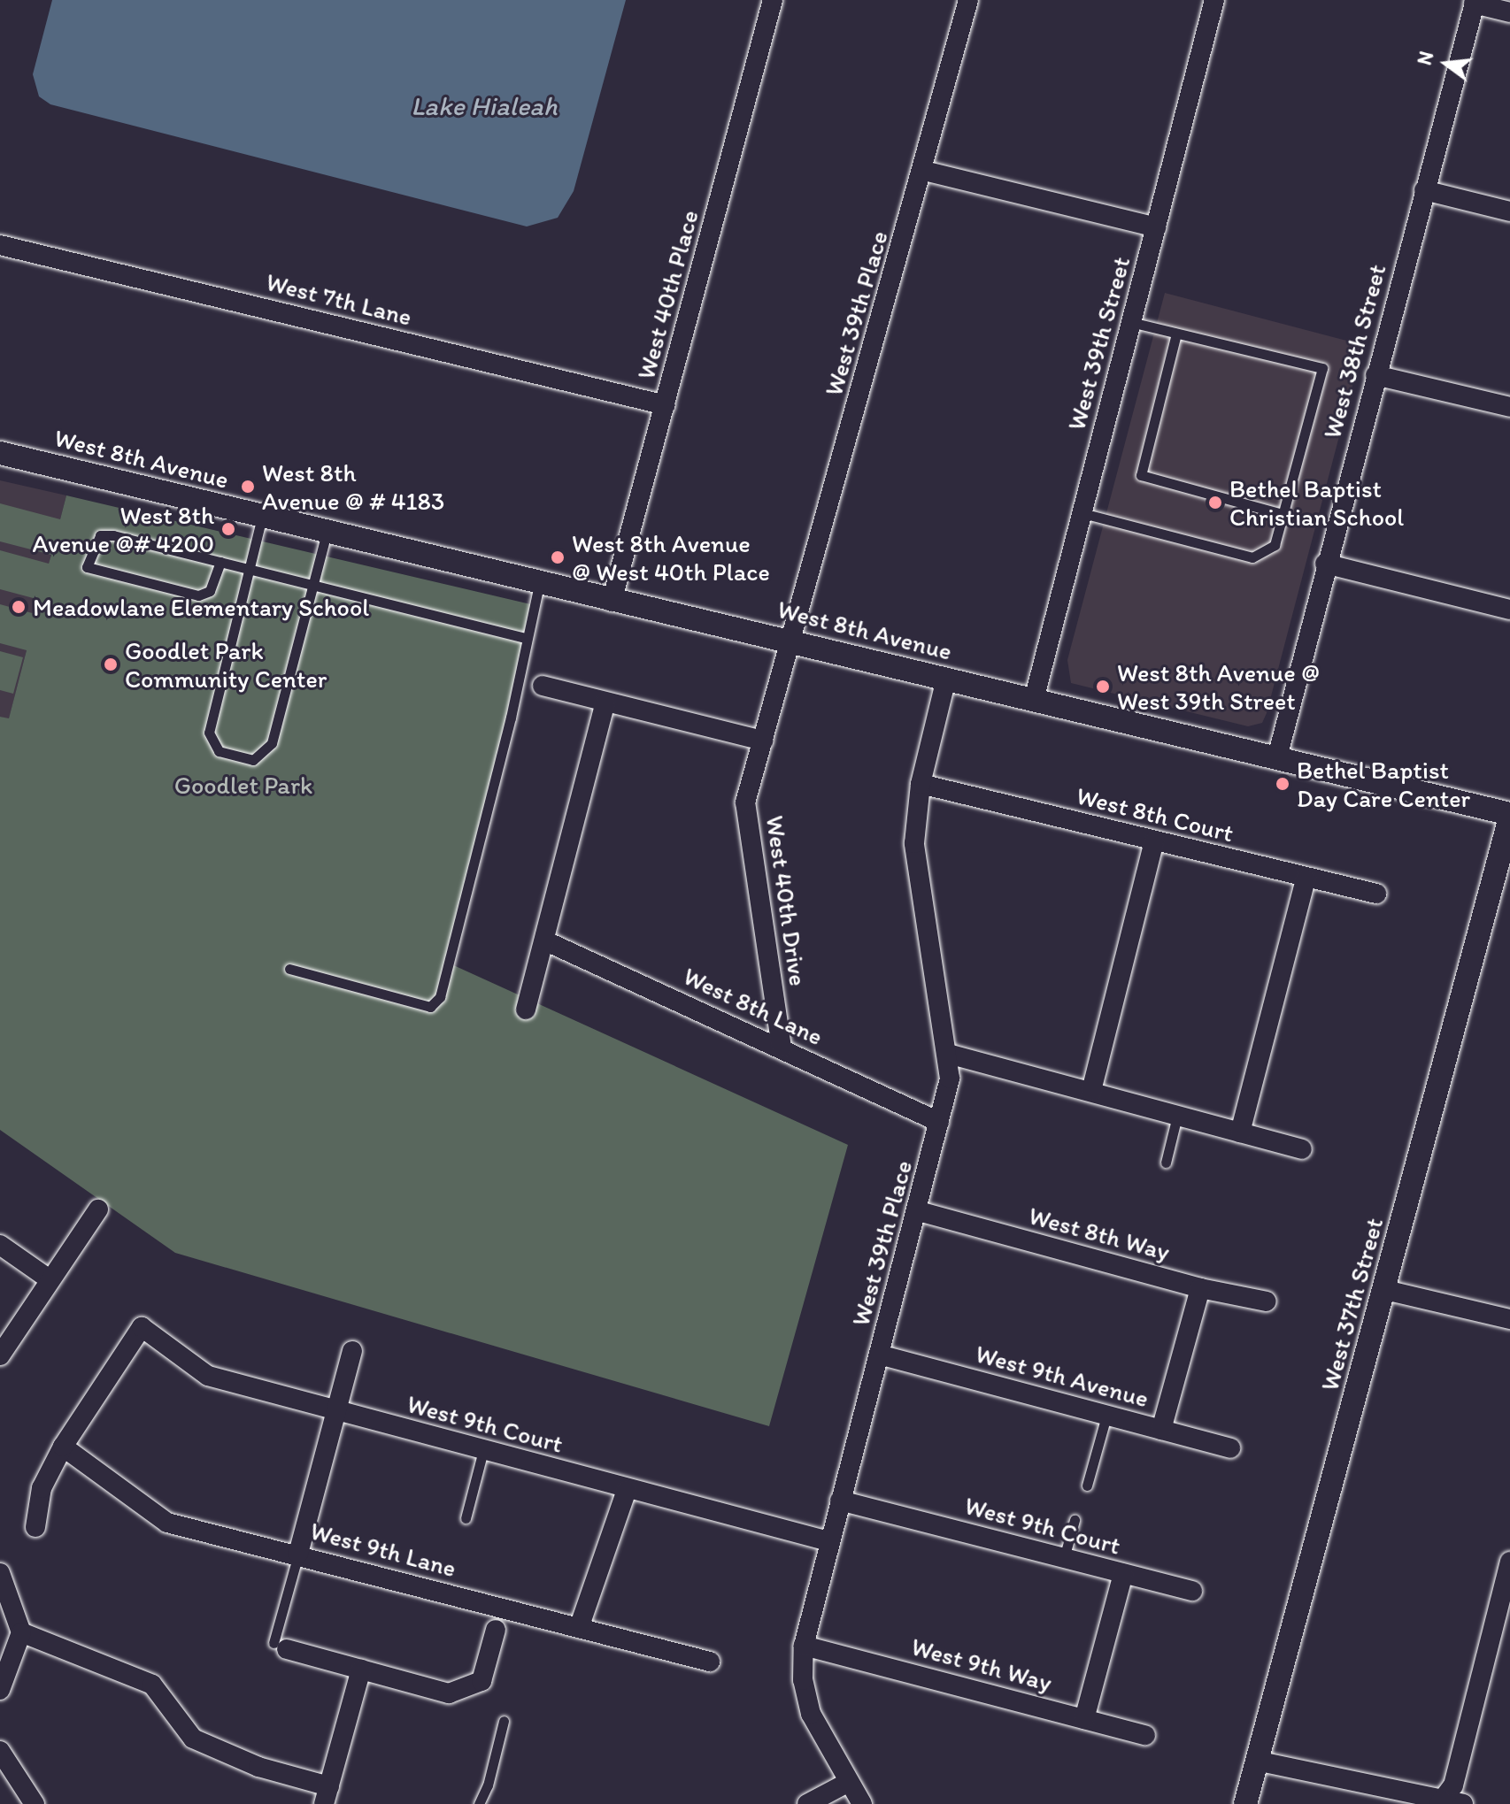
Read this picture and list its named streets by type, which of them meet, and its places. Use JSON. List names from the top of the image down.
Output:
{
  "streets": {
    "street": [
      "West 40th Place",
      "West 7th Lane",
      "West 39th Place",
      "West 39th Street",
      "West 38th Street",
      "West 8th Avenue",
      "West 8th Court",
      "West 40th Drive",
      "West 8th Lane",
      "West 8th Way",
      "West 37th Street",
      "West 9th Avenue",
      "West 9th Court",
      "West 9th Lane",
      "West 9th Way"
    ]
  },
  "crossings": [
    ["West 40th Place", "West 7th Lane"],
    ["West 40th Place", "West 8th Avenue"],
    ["West 39th Place", "West 8th Avenue"],
    ["West 39th Place", "West 8th Court"],
    ["West 39th Place", "West 40th Drive"],
    ["West 39th Place", "West 8th Lane"],
    ["West 39th Place", "West 8th Way"],
    ["West 39th Place", "West 9th Avenue"],
    ["West 39th Place", "West 9th Court"],
    ["West 39th Place", "West 9th Way"],
    ["West 39th Street", "West 8th Avenue"],
    ["West 38th Street", "West 8th Avenue"],
    ["West 8th Avenue", "West 40th Drive"],
    ["West 8th Avenue", "West 37th Street"],
    ["West 40th Drive", "West 8th Lane"],
    ["West 9th Court", "West 9th Lane"]
  ],
  "water": ["Lake Hialeah"],
  "parks": ["Goodlet Park"],
  "places": [
    "West 8th Avenue @ # 4183",
    "Bethel Baptist Christian School",
    "West 8th Avenue @# 4200",
    "West 8th Avenue @ West 40th Place",
    "Meadowlane Elementary School",
    "Goodlet Park Community Center",
    "West 8th Avenue @ West 39th Street",
    "Bethel Baptist Day Care Center"
  ],
  "north": "left"
}
